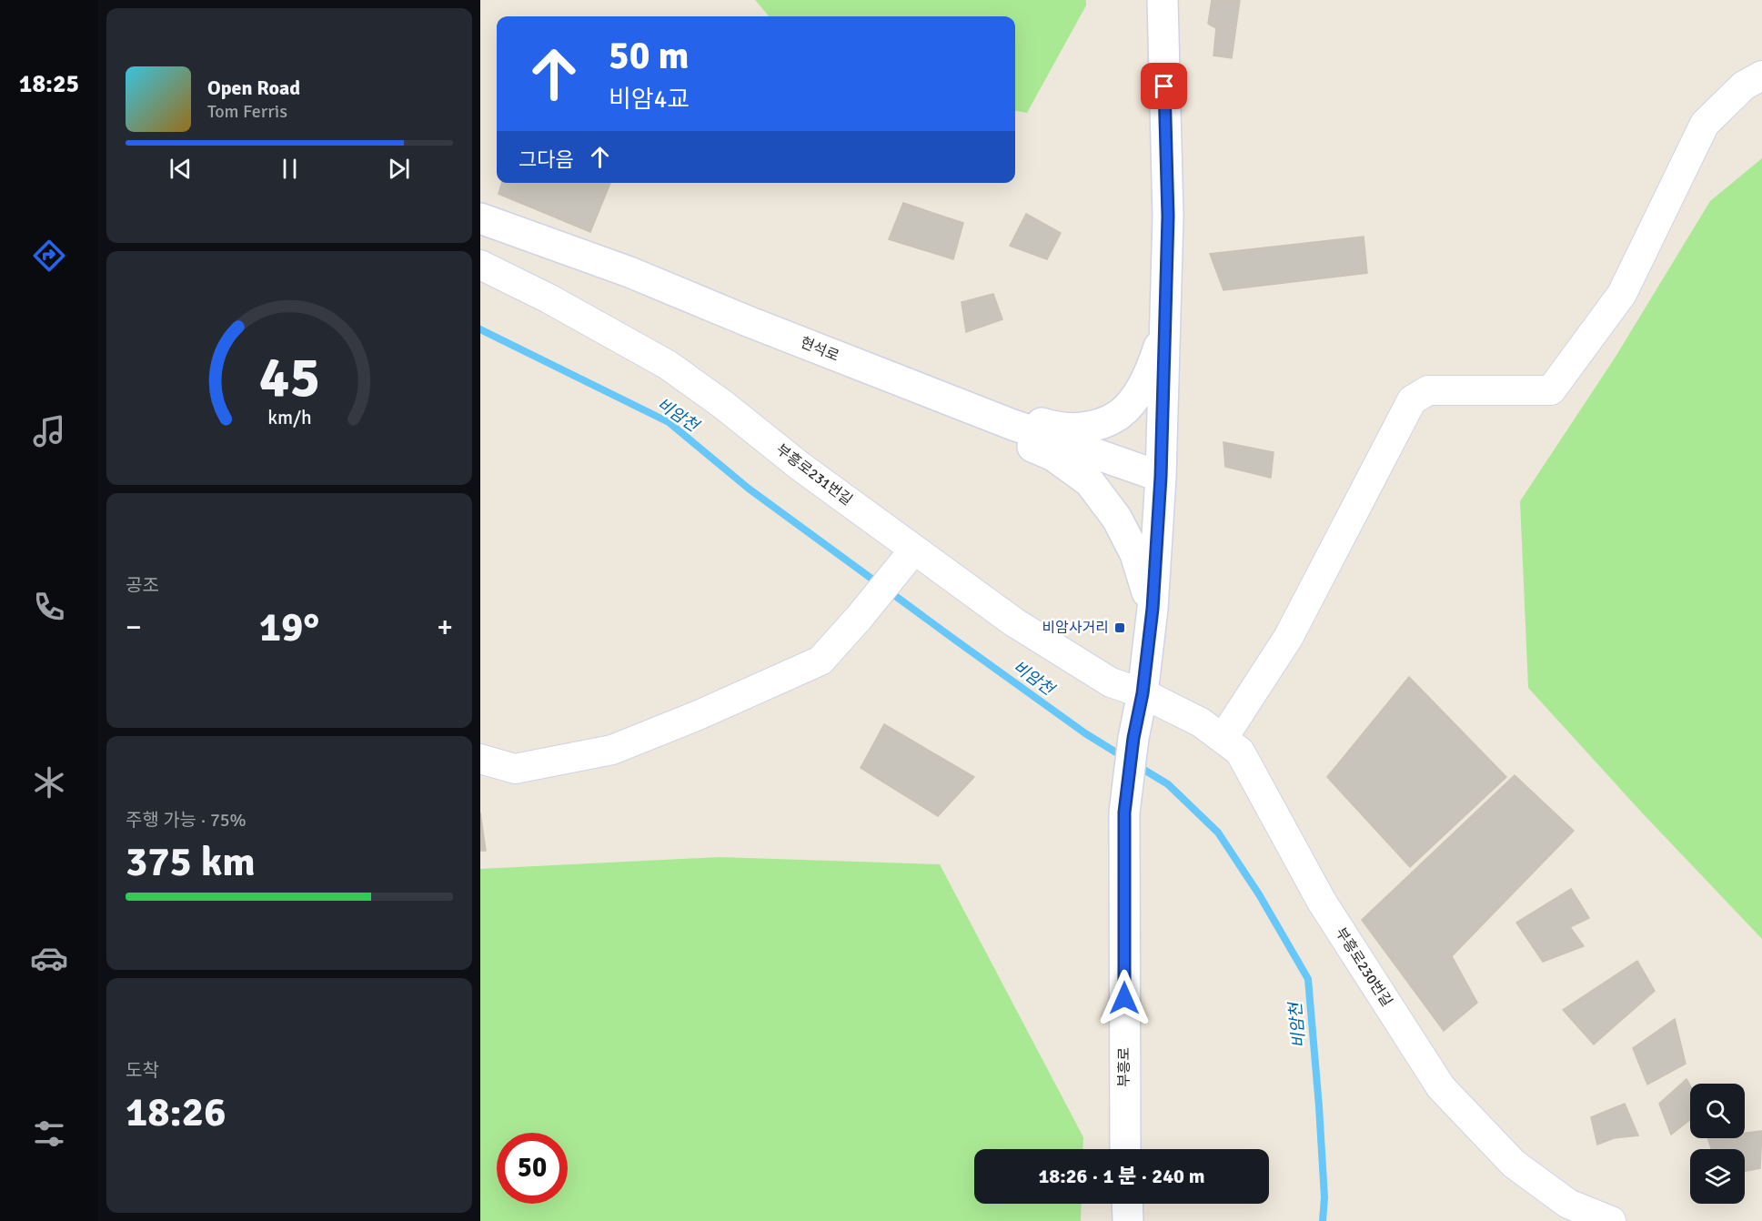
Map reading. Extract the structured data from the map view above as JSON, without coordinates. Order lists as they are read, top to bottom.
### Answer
{
  "streets": {
    "main road": ["현석로", "부흥로"],
    "street": ["부흥로231번길", "부흥로230번길"]
  },
  "crossings": [
    ["부흥로231번길", "부흥로230번길"],
    ["부흥로231번길", "부흥로"],
    ["부흥로230번길", "부흥로"]
  ],
  "water": ["비암천"],
  "places": {
    "transit": ["비암사거리"]
  },
  "page": {
    "tabs": "18:25",
    "turn": ["50 m", "비암4교"],
    "song": ["Open Road", "Tom Ferris"],
    "then": "그다음",
    "tile": [
      "공조",
      ["주행 가능 · 75%", "375 km"],
      ["도착", "18:26"]
    ],
    "heat": ["−", "19°", "+"],
    "limit": "50",
    "trip": "18:26 · 1 분 · 240 m",
    "gauge": ["45", "km/h"]
  }
}
